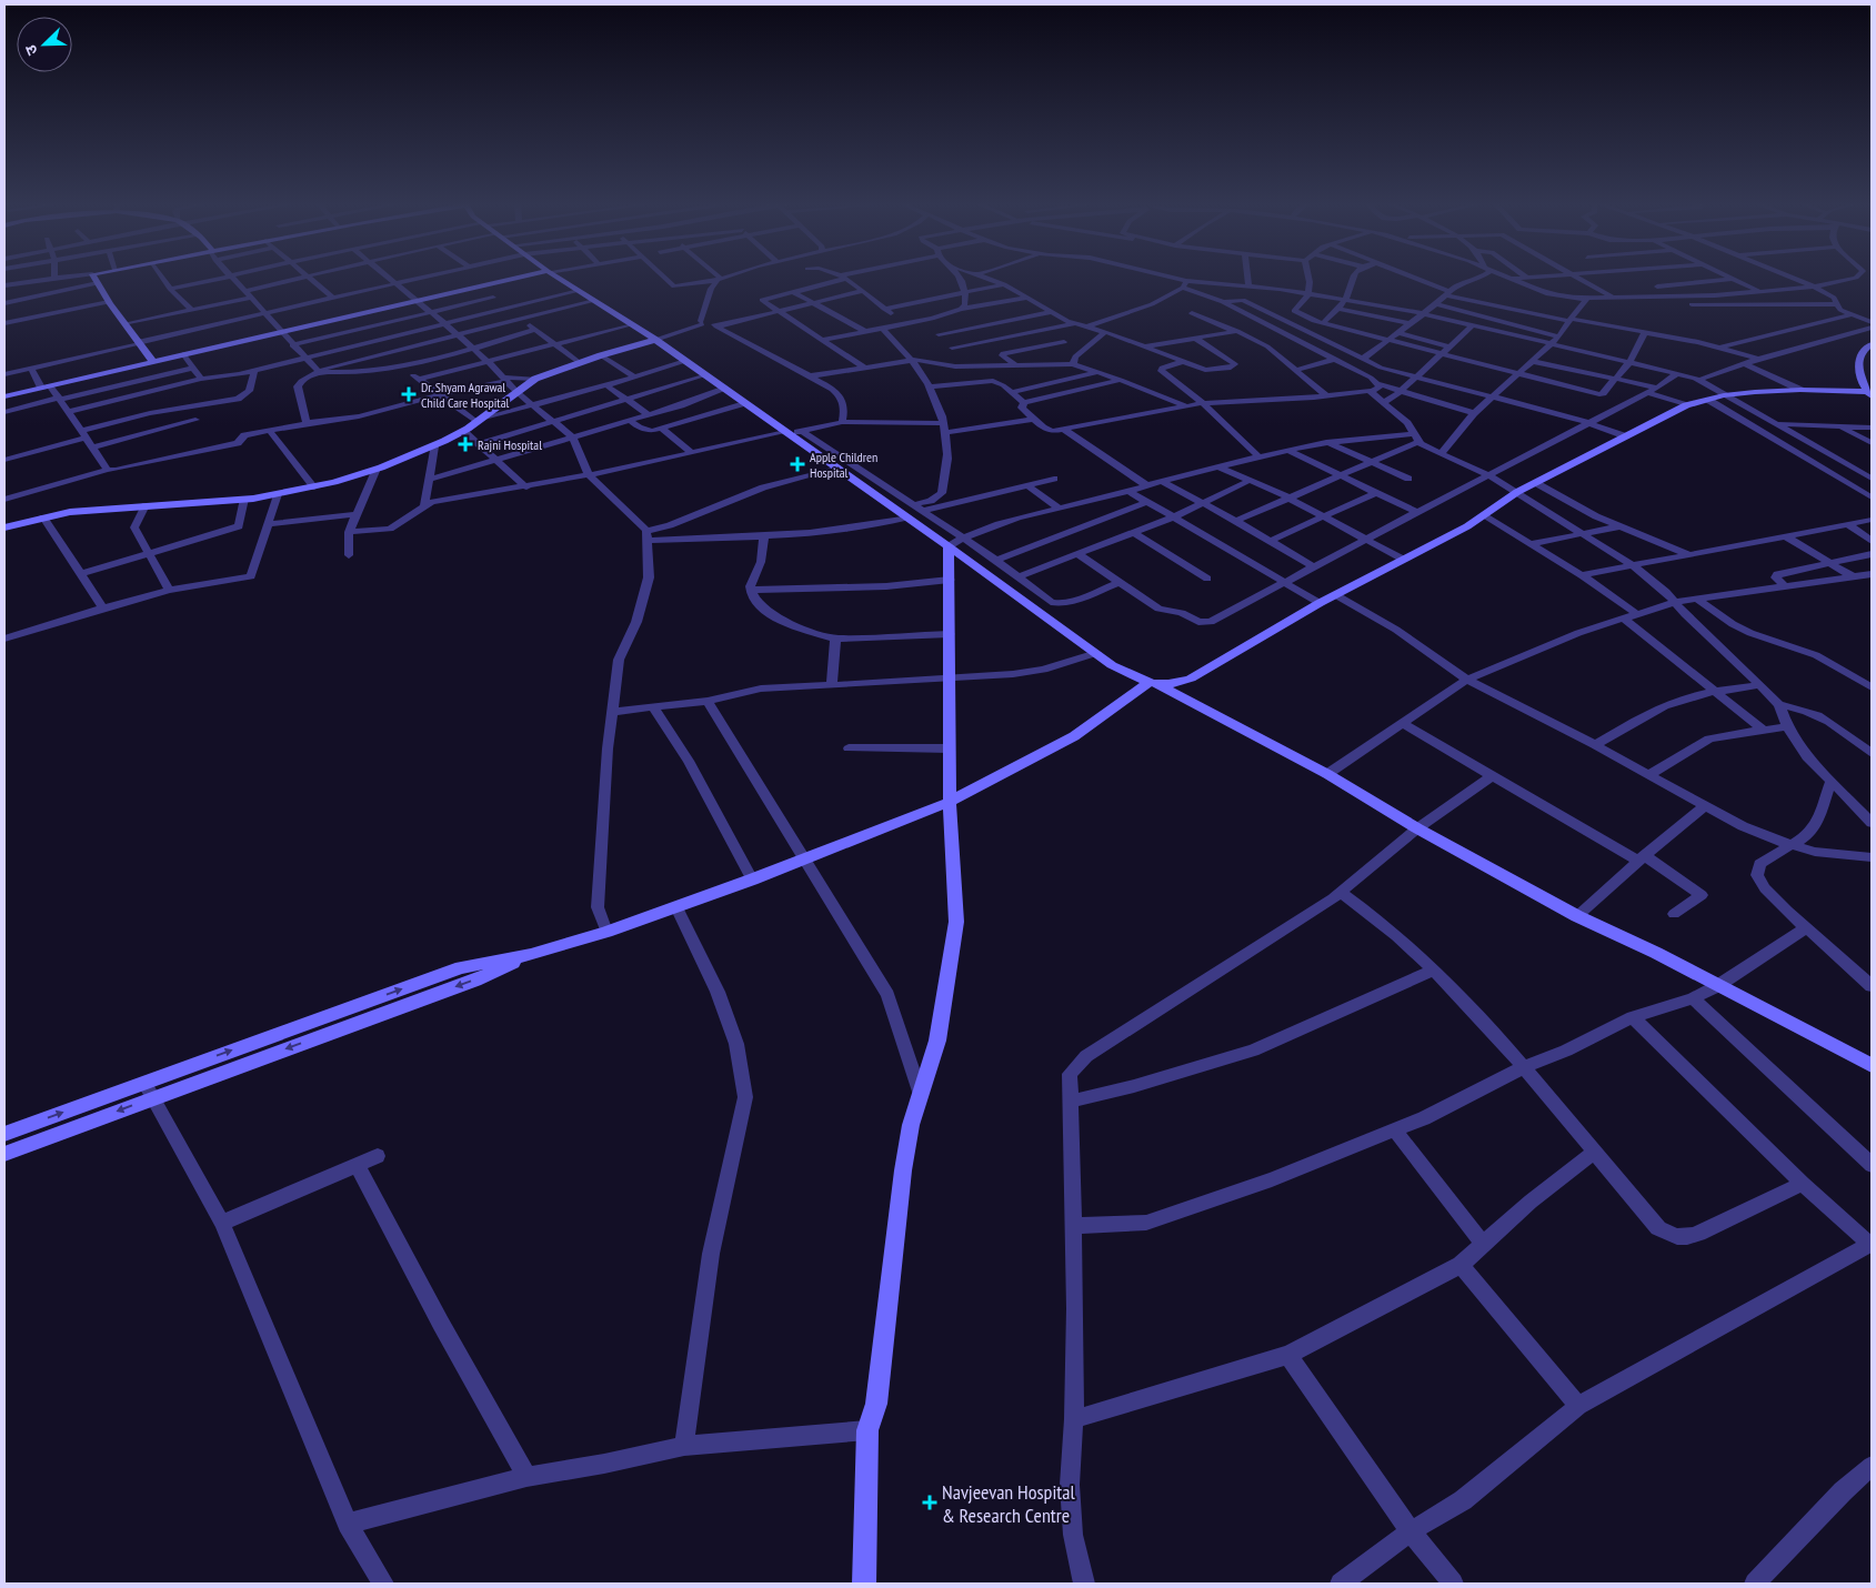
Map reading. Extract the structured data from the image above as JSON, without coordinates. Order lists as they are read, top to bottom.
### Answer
{
  "places": {
    "health": [
      "Dr. Shyam Agrawal Child Care Hospital",
      "Rajni Hospital",
      "Apple Children Hospital",
      "Navjeevan Hospital & Research Centre"
    ]
  },
  "north": "bottom left"
}
